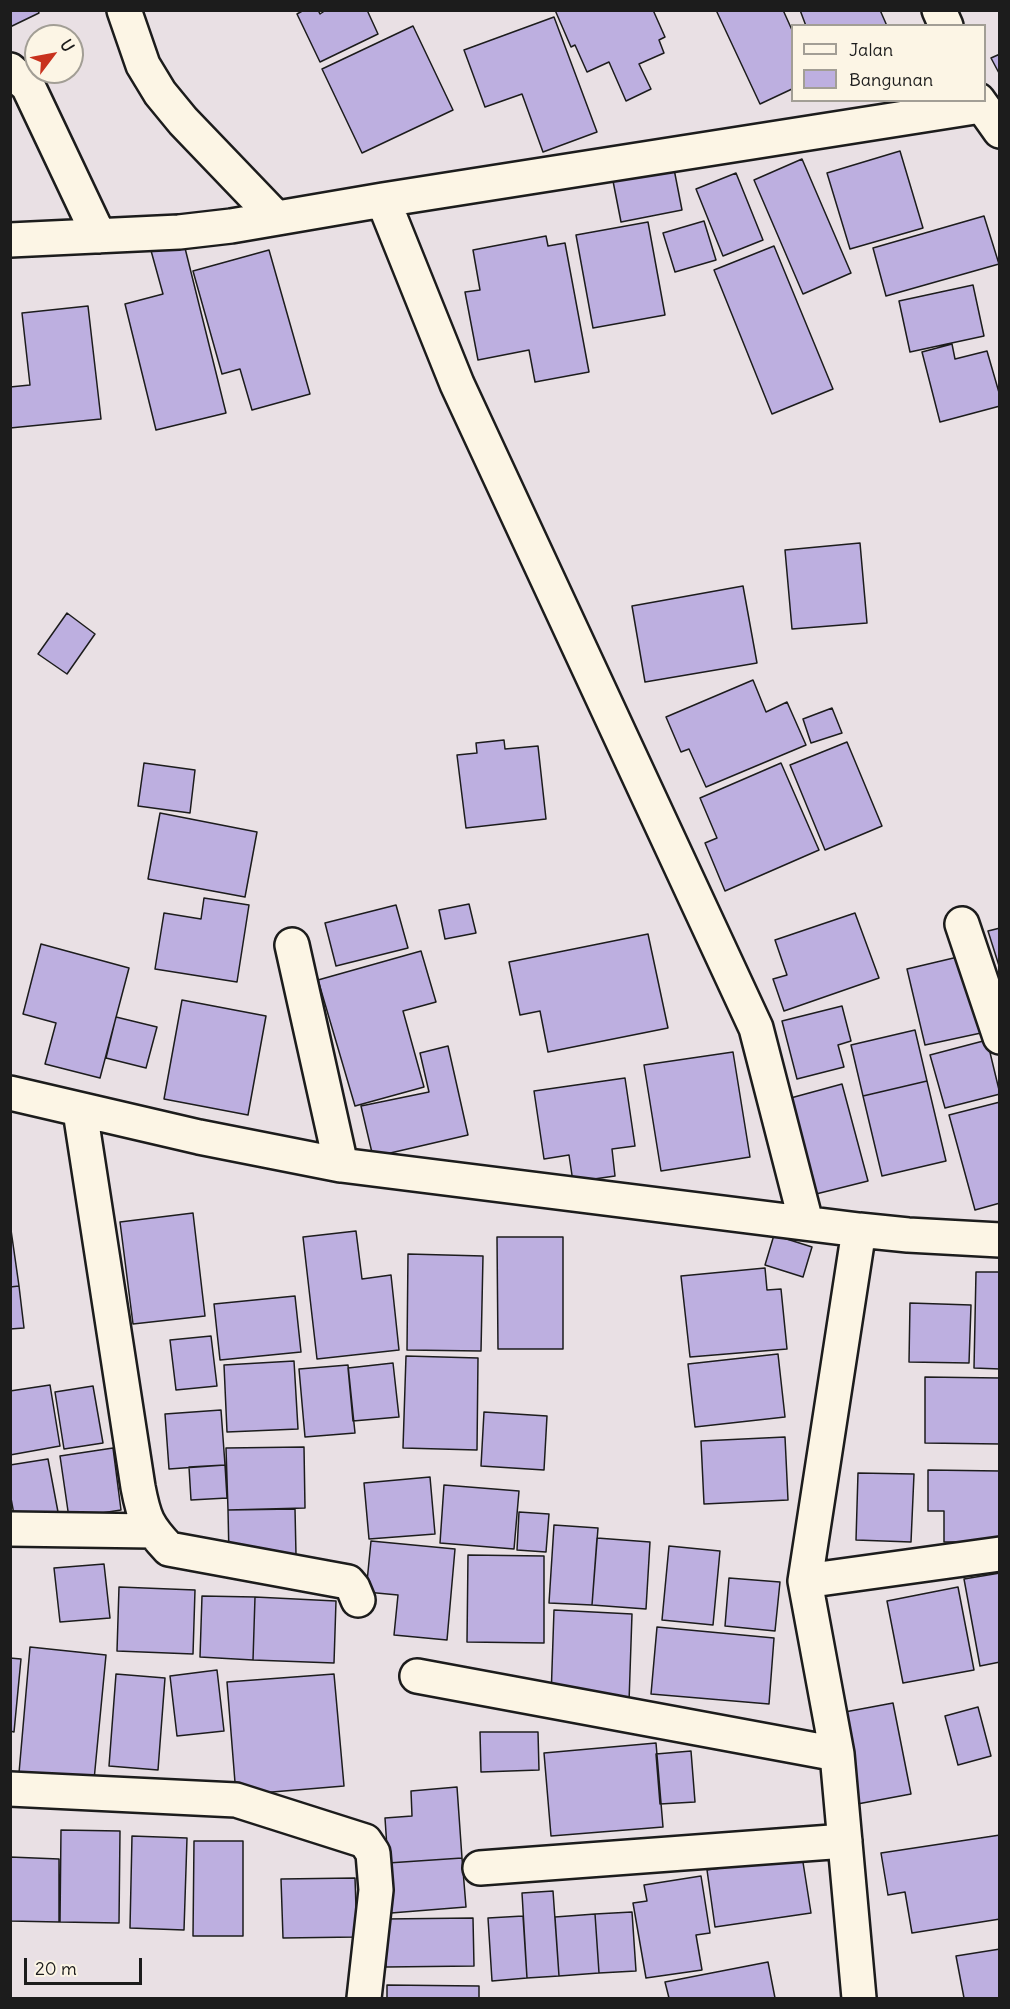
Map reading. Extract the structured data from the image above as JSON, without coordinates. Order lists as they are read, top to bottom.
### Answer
{
  "legend": ["Jalan", "Bangunan"],
  "scale_bar": "20 m",
  "north": "top right"
}
